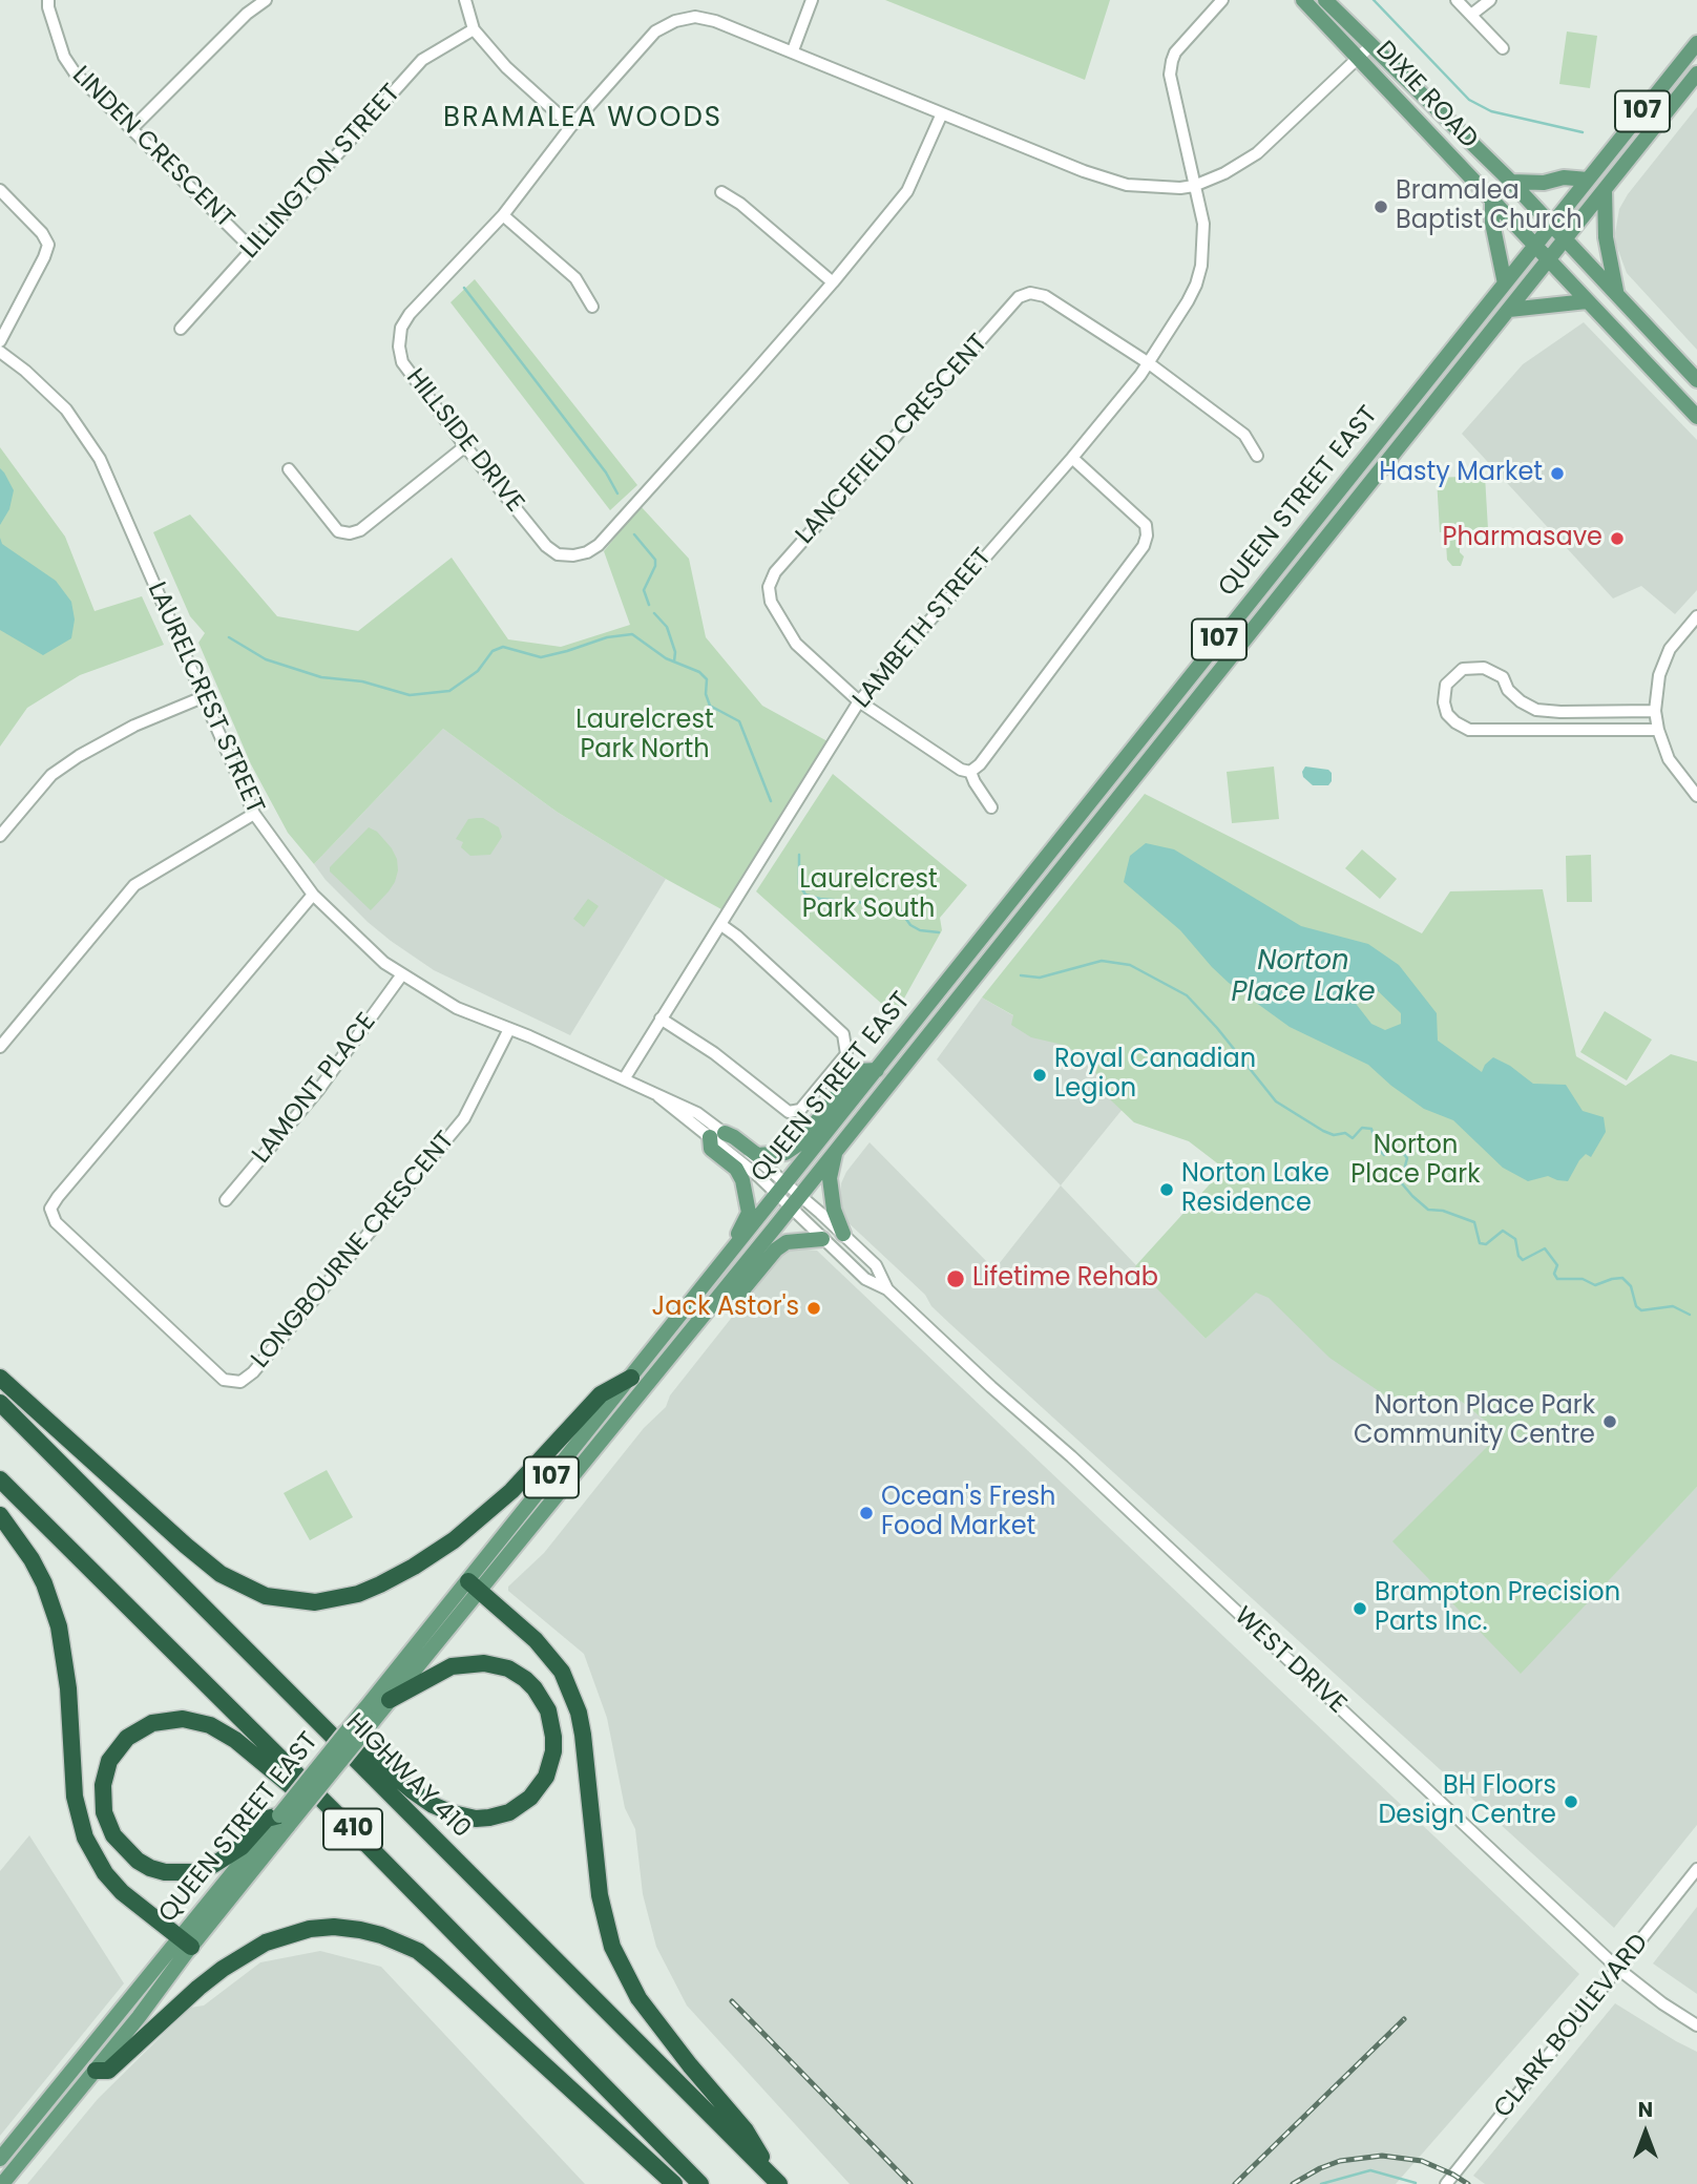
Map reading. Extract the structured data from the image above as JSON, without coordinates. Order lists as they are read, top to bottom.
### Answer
{
  "streets": {
    "highway": ["HIGHWAY 410", "410"],
    "main road": ["DIXIE ROAD", "107", "QUEEN STREET EAST"],
    "street": [
      "LINDEN CRESCENT",
      "LILLINGTON STREET",
      "LANCEFIELD CRESCENT",
      "HILLSIDE DRIVE",
      "LAMBETH STREET",
      "LAURELCREST STREET",
      "LAMONT PLACE",
      "LONGBOURNE CRESCENT",
      "WEST DRIVE",
      "CLARK BOULEVARD"
    ]
  },
  "crossings": [
    ["DIXIE ROAD", "HILLSIDE DRIVE"],
    ["DIXIE ROAD", "QUEEN STREET EAST"],
    ["LINDEN CRESCENT", "LILLINGTON STREET"],
    ["LANCEFIELD CRESCENT", "LAMBETH STREET"],
    ["HILLSIDE DRIVE", "LAMBETH STREET"],
    ["QUEEN STREET EAST", "LAURELCREST STREET"],
    ["QUEEN STREET EAST", "WEST DRIVE"],
    ["LAMBETH STREET", "LAURELCREST STREET"],
    ["LAURELCREST STREET", "LAMONT PLACE"],
    ["LAURELCREST STREET", "LONGBOURNE CRESCENT"],
    ["LAURELCREST STREET", "WEST DRIVE"],
    ["WEST DRIVE", "CLARK BOULEVARD"]
  ],
  "districts": ["BRAMALEA WOODS"],
  "water": ["Norton Place Lake"],
  "parks": ["Laurelcrest Park North", "Laurelcrest Park South", "Norton Place Park"],
  "places": [
    "Bramalea Baptist Church",
    "Hasty Market",
    "Pharmasave",
    "Royal Canadian Legion",
    "Norton Lake Residence",
    "Lifetime Rehab",
    "Jack Astor's",
    "Norton Place Park Community Centre",
    "Ocean's Fresh Food Market",
    "Brampton Precision Parts Inc.",
    "BH Floors Design Centre"
  ],
  "north": "top"
}
